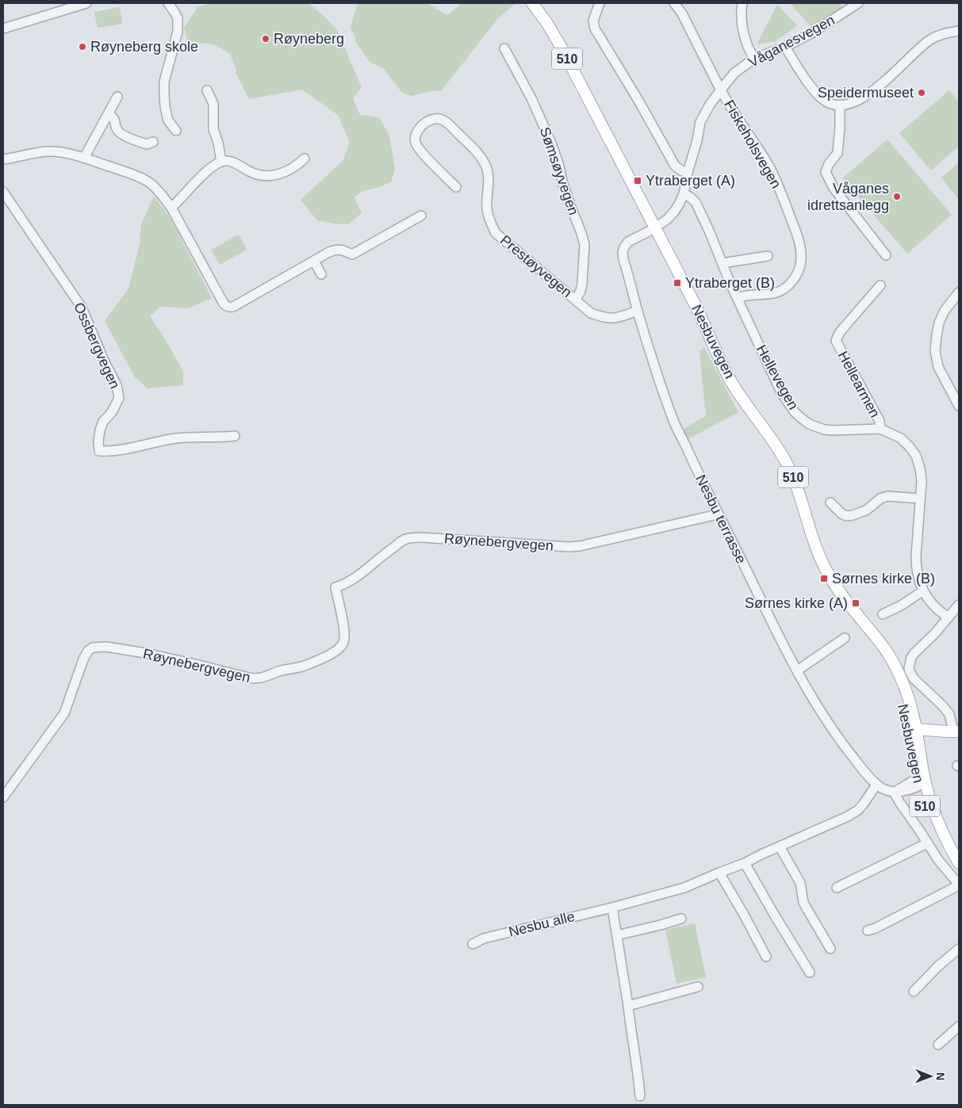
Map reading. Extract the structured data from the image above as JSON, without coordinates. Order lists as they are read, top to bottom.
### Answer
{
  "streets": {
    "main road": ["510", "Nesbuvegen"],
    "street": [
      "Våganesvegen",
      "Fiskeholsvegen",
      "Sømsøyvegen",
      "Prestøyvegen",
      "Ossbergvegen",
      "Hellevegen",
      "Hellearmen",
      "Nesbu terrasse",
      "Røynebergvegen",
      "Nesbu alle"
    ]
  },
  "crossings": [
    ["Våganesvegen", "Fiskeholsvegen"],
    ["Våganesvegen", "Nesbuvegen"],
    ["Våganesvegen", "Hellevegen"],
    ["Våganesvegen", "Nesbu terrasse"],
    ["Fiskeholsvegen", "Hellevegen"],
    ["Sømsøyvegen", "Prestøyvegen"],
    ["Prestøyvegen", "Nesbu terrasse"],
    ["Nesbuvegen", "Nesbu terrasse"],
    ["Hellevegen", "Hellearmen"],
    ["Nesbu terrasse", "Røynebergvegen"],
    ["Nesbu terrasse", "Nesbu alle"]
  ],
  "places": {
    "other": [
      "Røyneberg",
      "Røyneberg skole",
      "Speidermuseet",
      "Våganes idrettsanlegg"
    ],
    "transit": [
      "Ytraberget (A)",
      "Ytraberget (B)",
      "Sørnes kirke (B)",
      "Sørnes kirke (A)"
    ]
  },
  "north": "right"
}
